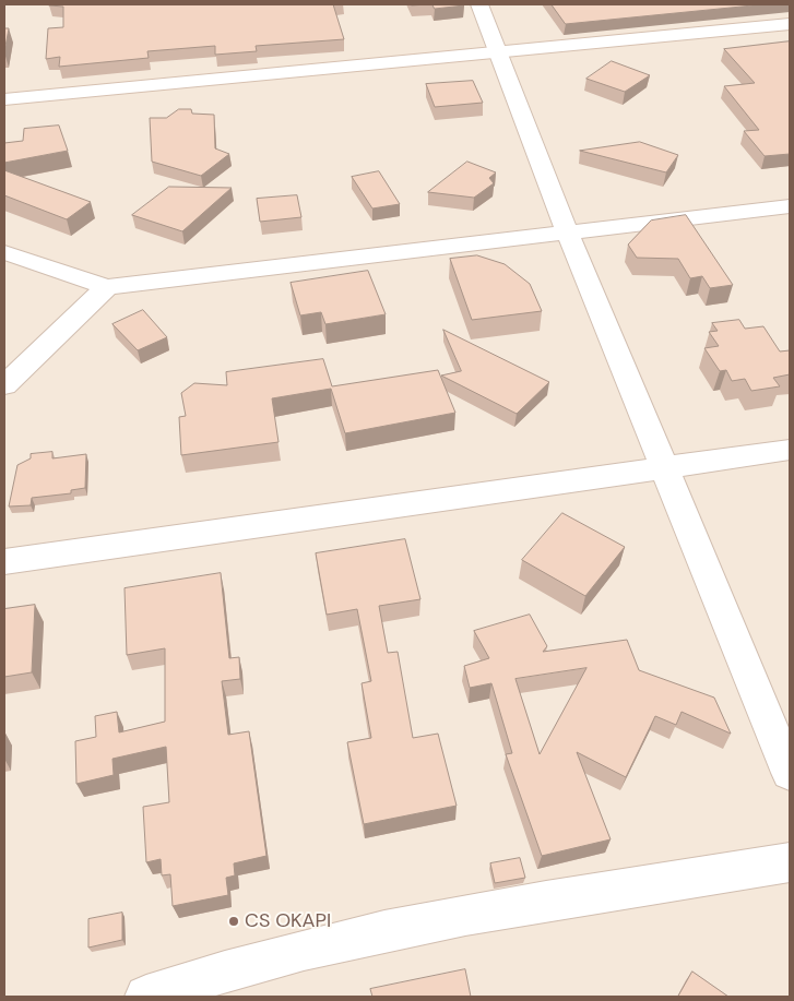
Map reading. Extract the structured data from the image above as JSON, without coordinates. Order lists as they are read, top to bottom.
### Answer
{
  "places": ["CS OKAPI"]
}
